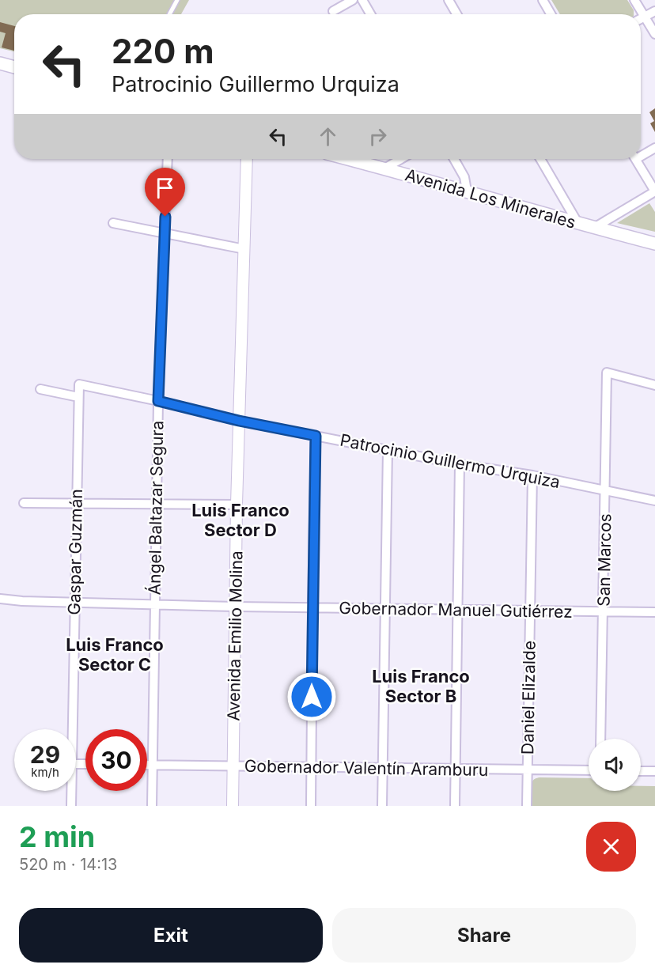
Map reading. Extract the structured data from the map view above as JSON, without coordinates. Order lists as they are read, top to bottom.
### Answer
{
  "streets": {
    "main road": ["Avenida Los Minerales"],
    "street": [
      "Patrocinio Guillermo Urquiza",
      "Ángel Baltazar Segura",
      "Gaspar Guzmán",
      "San Marcos",
      "Gobernador Manuel Gutiérrez",
      "Avenida Emilio Molina",
      "Daniel Elizalde",
      "Gobernador Valentín Aramburu"
    ]
  },
  "crossings": [
    ["Patrocinio Guillermo Urquiza", "Ángel Baltazar Segura"],
    ["Patrocinio Guillermo Urquiza", "Gaspar Guzmán"],
    ["Patrocinio Guillermo Urquiza", "San Marcos"],
    ["Patrocinio Guillermo Urquiza", "Avenida Emilio Molina"],
    ["Patrocinio Guillermo Urquiza", "Daniel Elizalde"],
    ["Ángel Baltazar Segura", "Gobernador Manuel Gutiérrez"],
    ["Ángel Baltazar Segura", "Gobernador Valentín Aramburu"],
    ["Gaspar Guzmán", "Gobernador Manuel Gutiérrez"],
    ["San Marcos", "Gobernador Manuel Gutiérrez"],
    ["Gobernador Manuel Gutiérrez", "Avenida Emilio Molina"],
    ["Gobernador Manuel Gutiérrez", "Daniel Elizalde"],
    ["Avenida Emilio Molina", "Gobernador Valentín Aramburu"],
    ["Daniel Elizalde", "Gobernador Valentín Aramburu"]
  ],
  "districts": ["Luis Franco Sector D", "Luis Franco Sector C", "Luis Franco Sector B"],
  "page": {
    "turn": ["220 m", "Patrocinio Guillermo Urquiza"],
    "speed": "29 km/h",
    "limit": "30",
    "heading": ["2 min", "520 m · 14:13"],
    "buttons": ["Exit", "Share"]
  }
}
